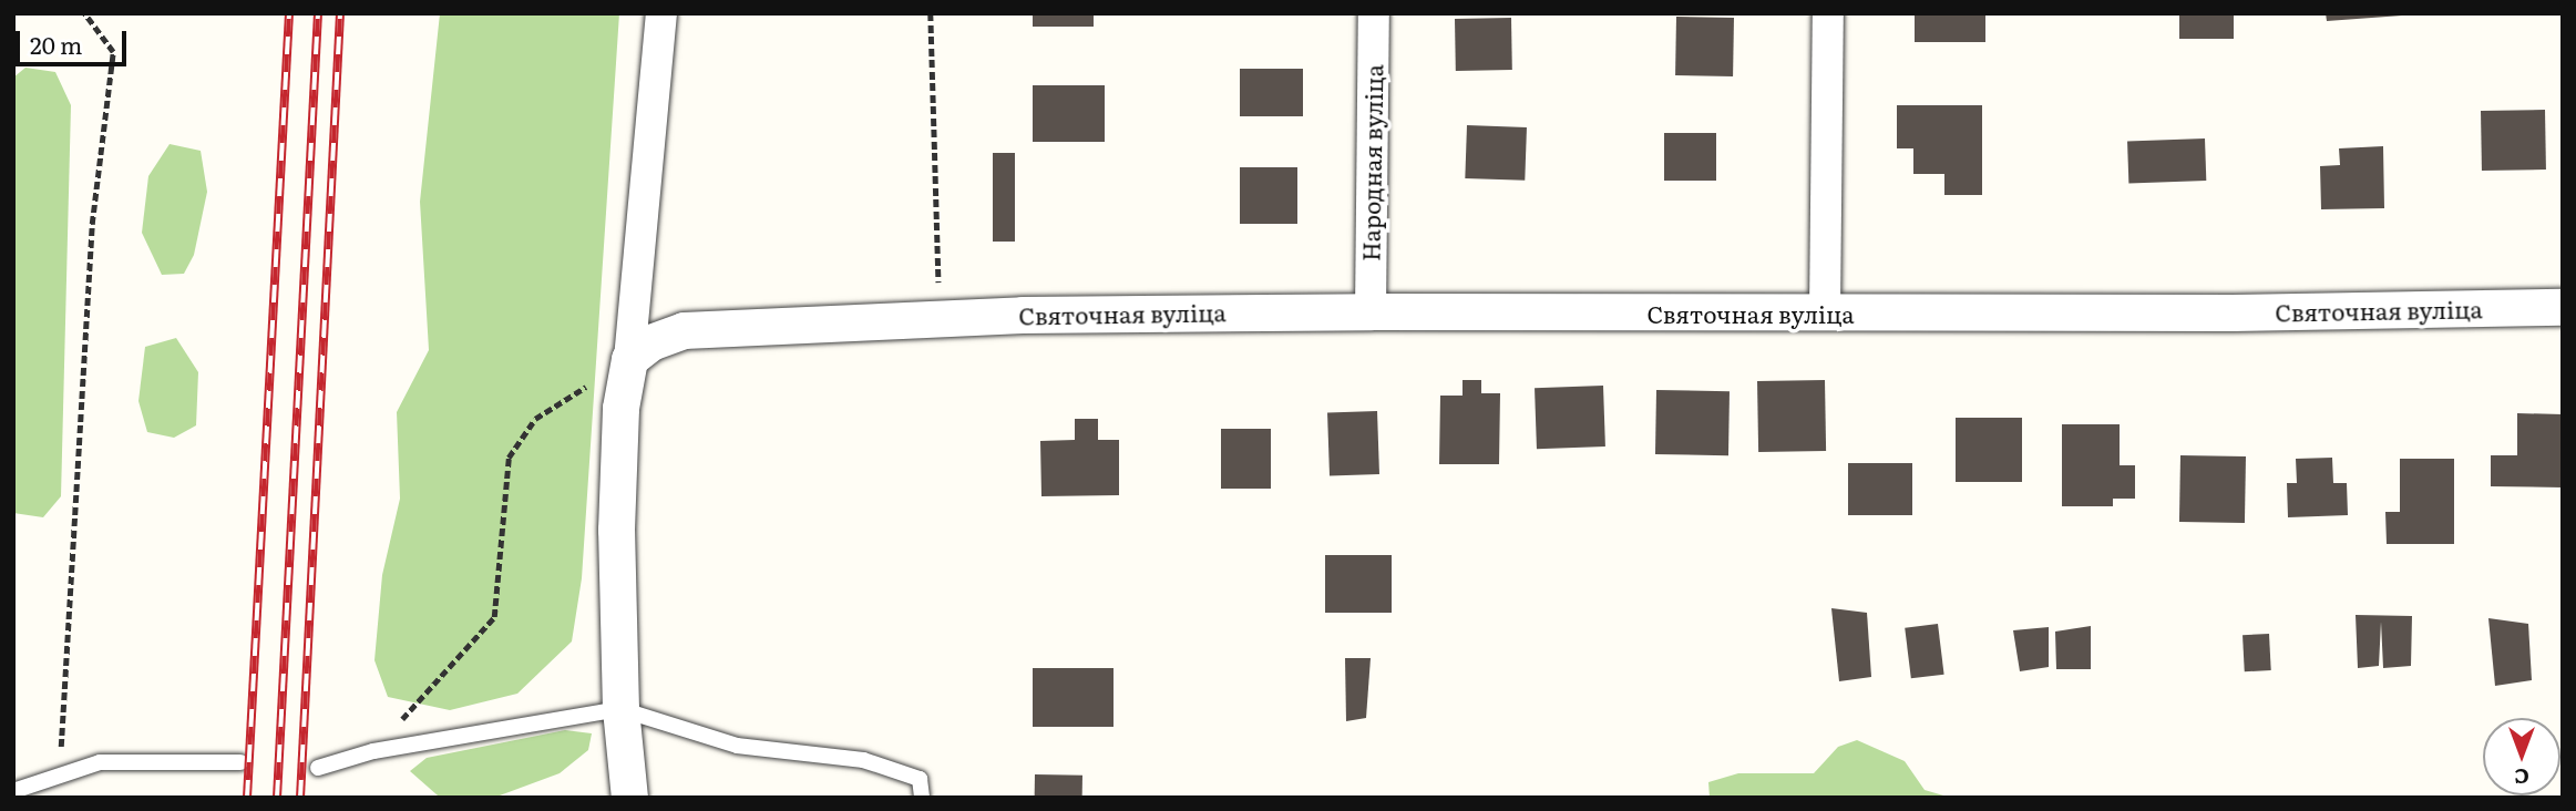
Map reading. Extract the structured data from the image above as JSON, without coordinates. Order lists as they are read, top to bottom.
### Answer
{
  "streets": {
    "street": ["Народная вуліца", "Святочная вуліца"]
  },
  "crossings": [
    ["Народная вуліца", "Святочная вуліца"]
  ],
  "scale_bar": "20 m",
  "north": "bottom"
}
